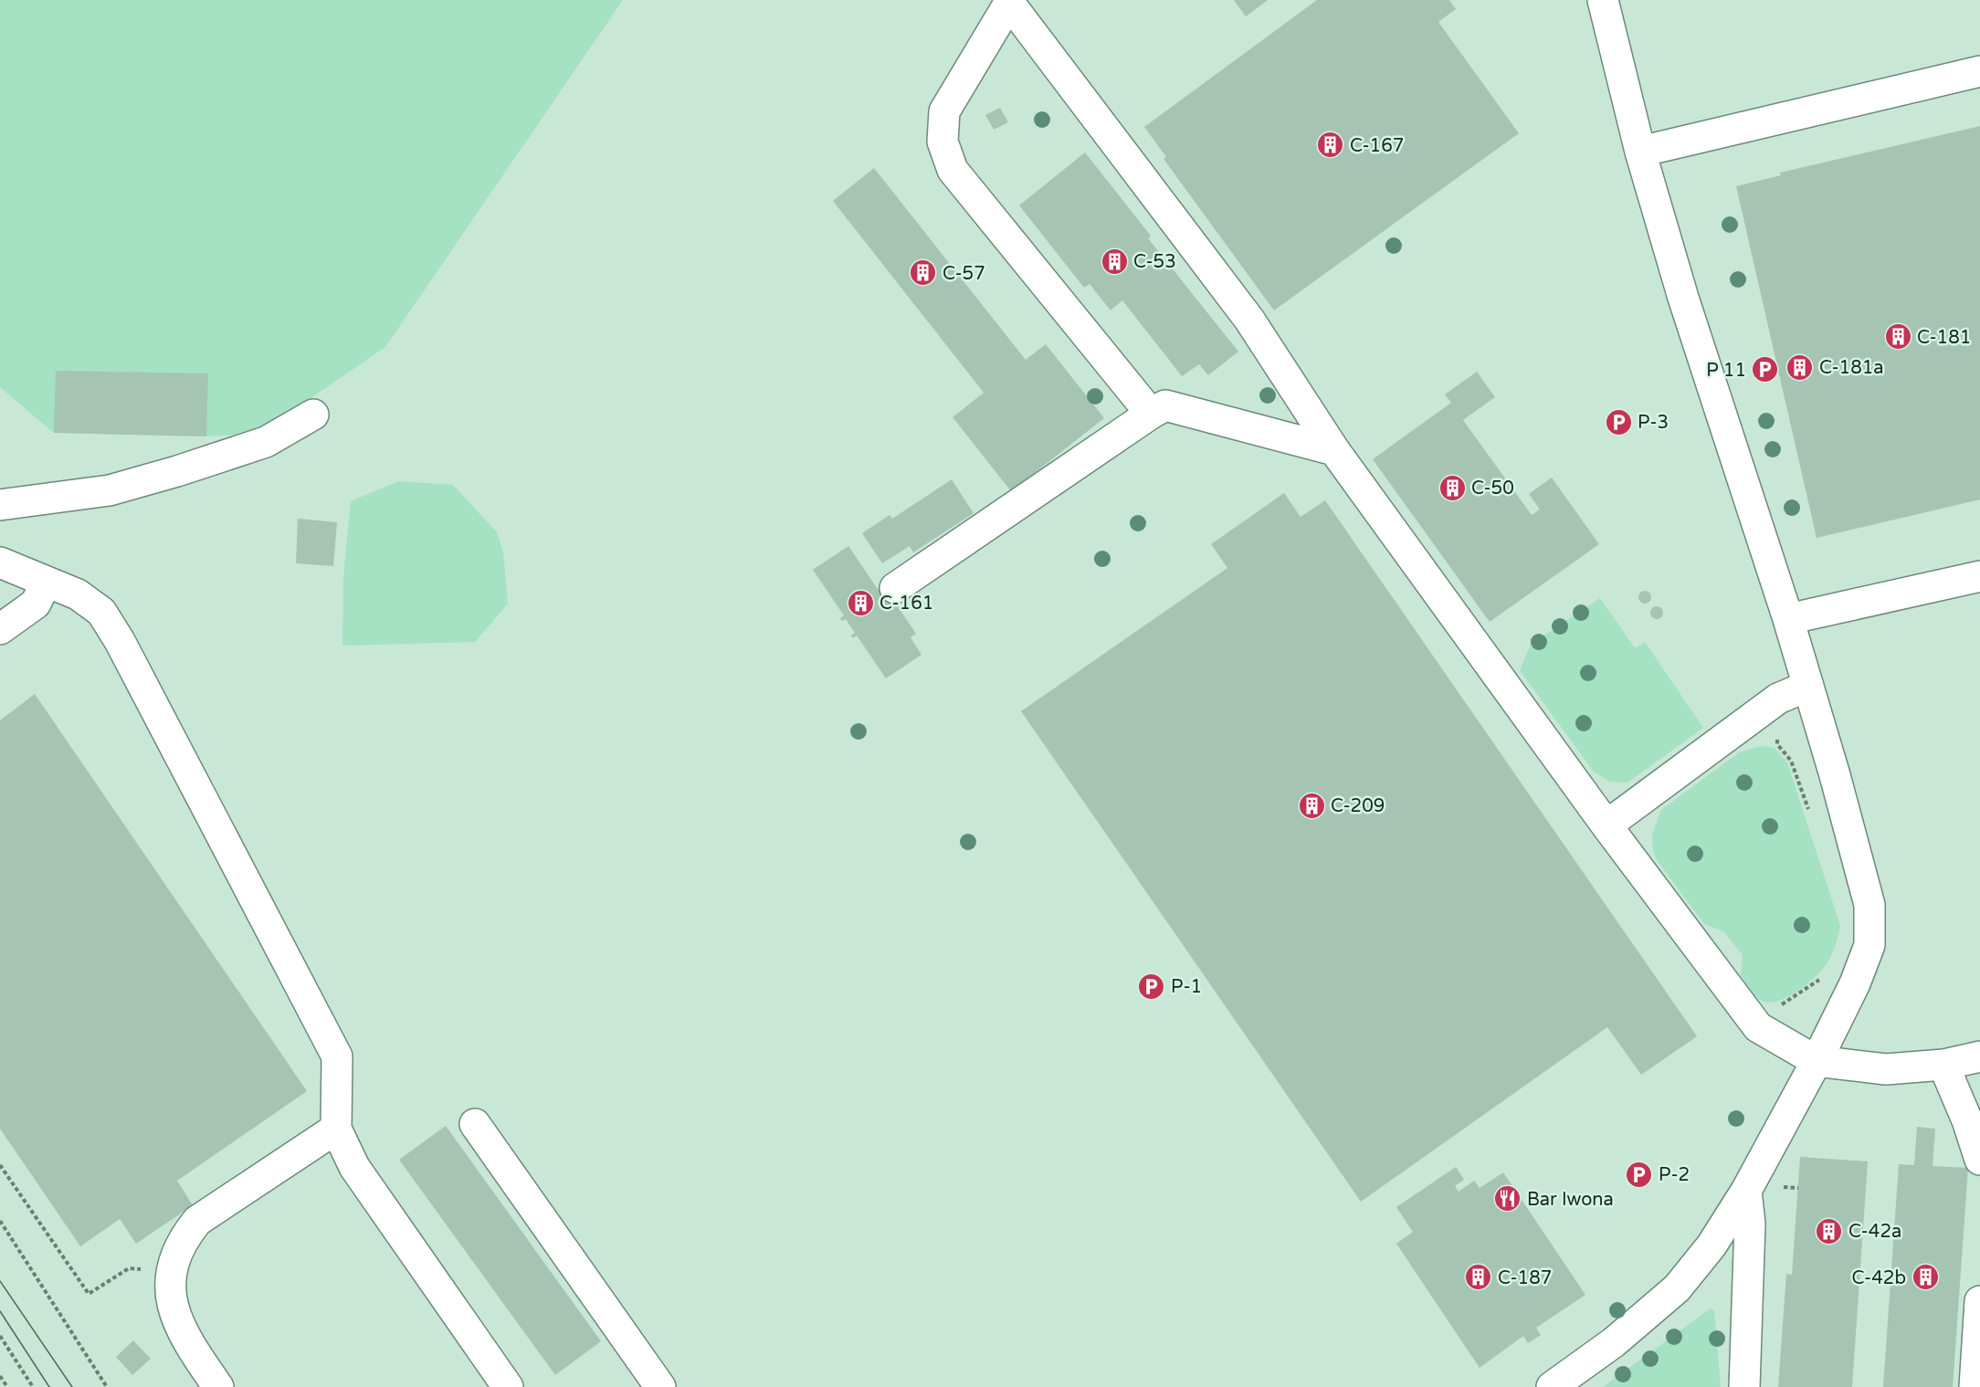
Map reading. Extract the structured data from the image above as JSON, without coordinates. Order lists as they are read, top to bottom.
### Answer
{
  "places": {
    "building": [
      "C-167",
      "C-53",
      "C-57",
      "C-181",
      "C-181a",
      "C-50",
      "C-161",
      "C-209",
      "C-42a",
      "C-187",
      "C-42b"
    ],
    "parking": [
      "P 11",
      "P-3",
      "P-1",
      "P-2"
    ],
    "restaurant": ["Bar Iwona"]
  }
}
